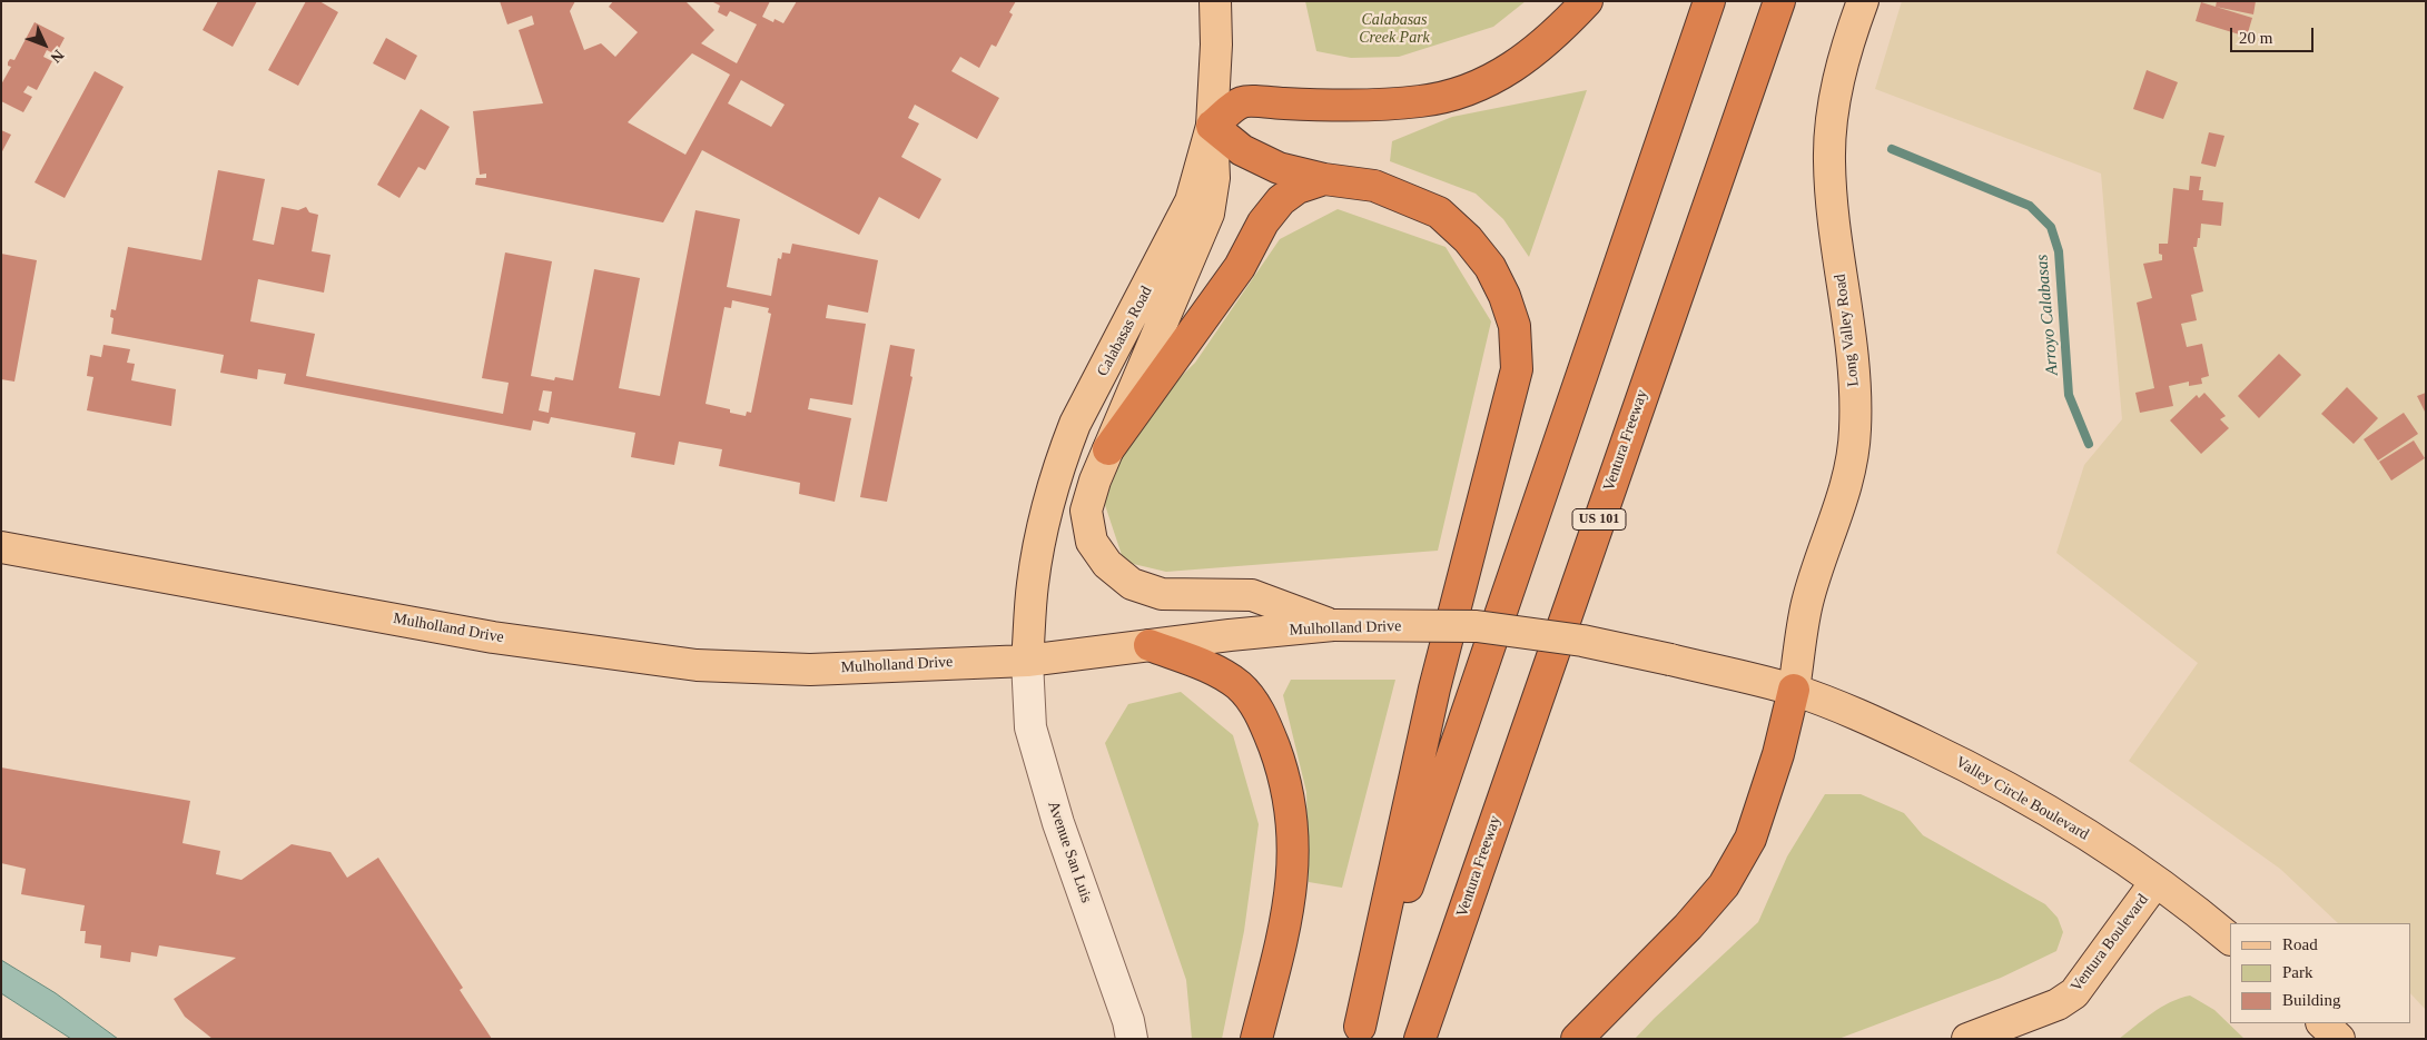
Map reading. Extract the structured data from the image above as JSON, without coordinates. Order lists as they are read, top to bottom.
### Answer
{
  "streets": {
    "highway": ["Ventura Freeway", "US 101"],
    "main road": [
      "Long Valley Road",
      "Calabasas Road",
      "Mulholland Drive",
      "Valley Circle Boulevard",
      "Ventura Boulevard"
    ],
    "street": ["Avenue San Luis"]
  },
  "crossings": [
    ["Long Valley Road", "Mulholland Drive"],
    ["Long Valley Road", "Valley Circle Boulevard"],
    ["Calabasas Road", "Mulholland Drive"],
    ["Calabasas Road", "Avenue San Luis"],
    ["Mulholland Drive", "Valley Circle Boulevard"],
    ["Mulholland Drive", "Avenue San Luis"],
    ["Valley Circle Boulevard", "Ventura Boulevard"]
  ],
  "water": ["Arroyo Calabasas"],
  "parks": ["Calabasas Creek Park"],
  "legend": ["Road", "Park", "Building"],
  "scale_bar": "20 m",
  "north": "bottom right"
}
